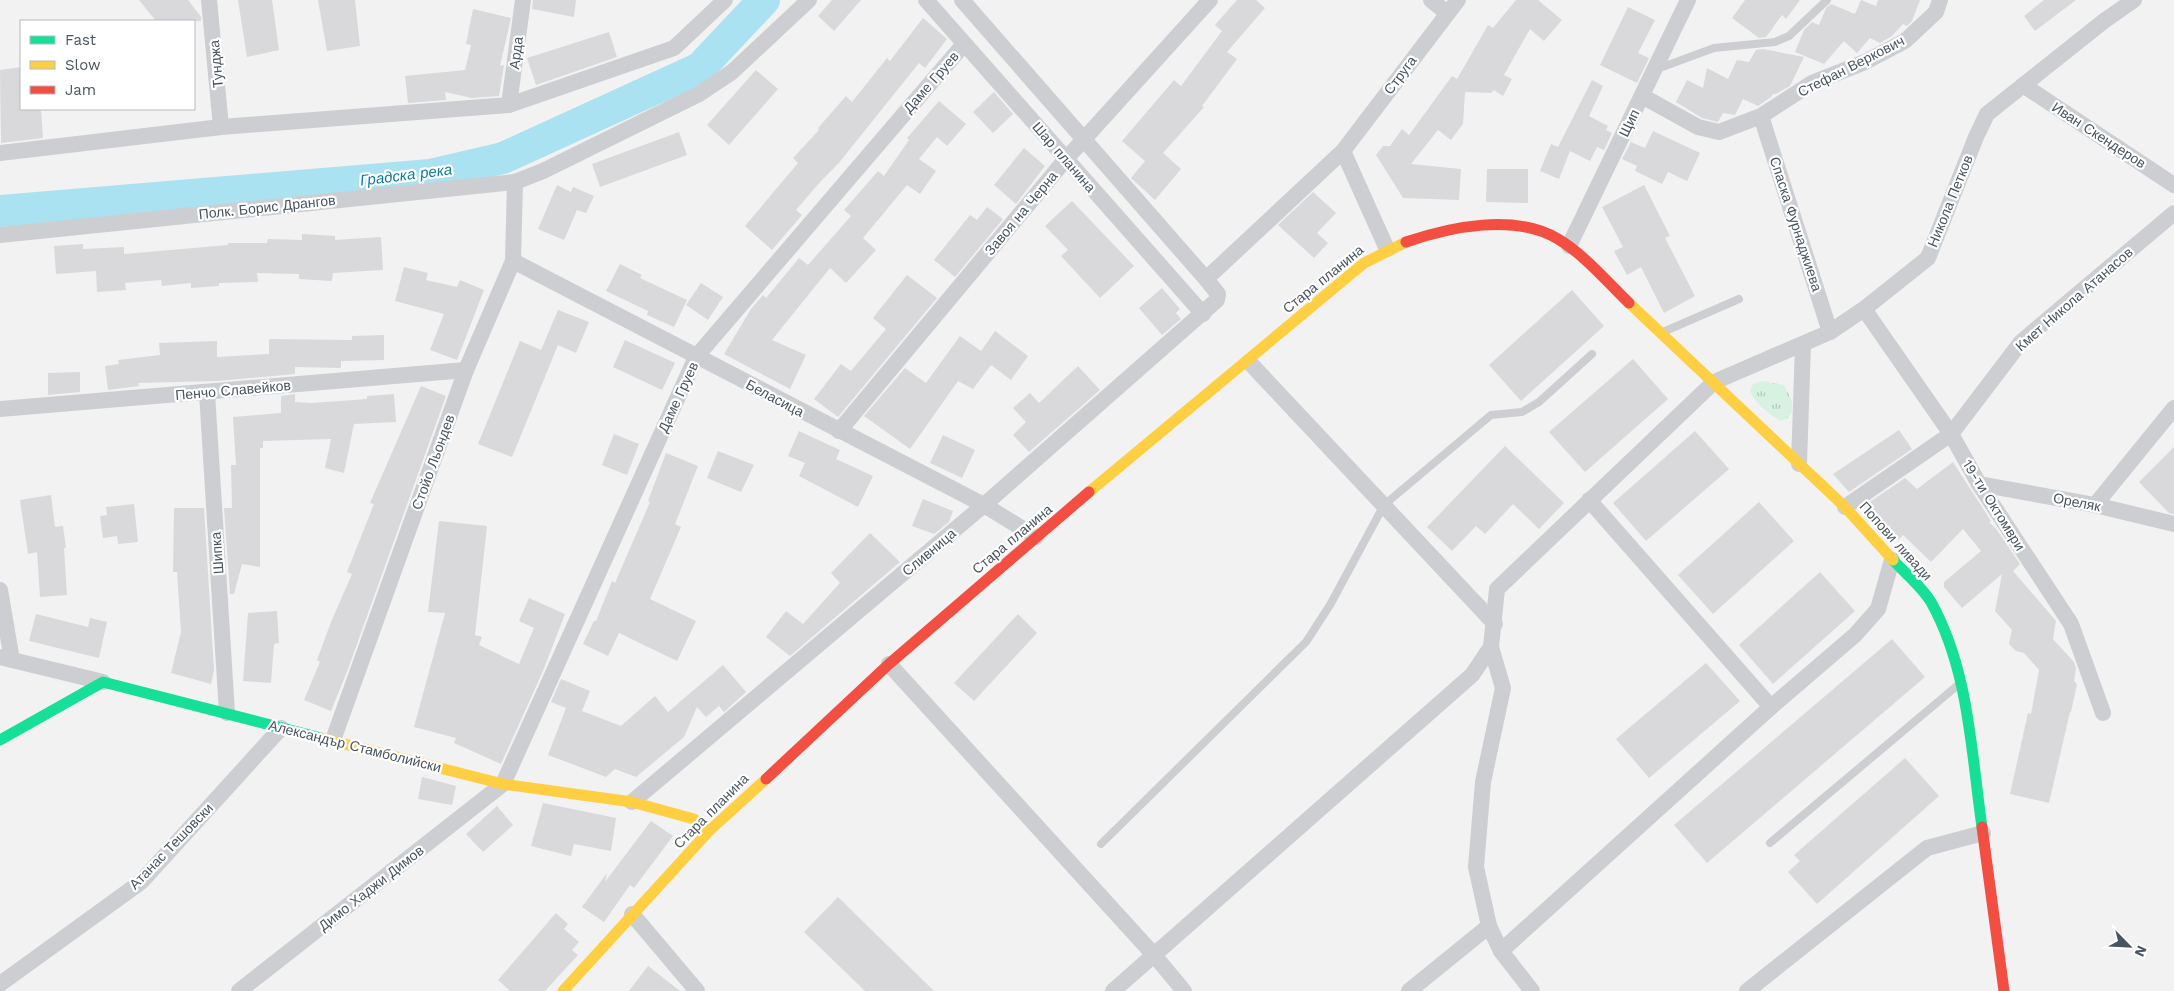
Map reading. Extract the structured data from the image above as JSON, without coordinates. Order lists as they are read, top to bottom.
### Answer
{
  "streets": {
    "street": [
      "Арда",
      "Тунджа",
      "Стефан Веркович",
      "Струга",
      "Даме Груев",
      "Щип",
      "Иван Скендеров",
      "Шар планина",
      "Никола Петков",
      "Полк. Борис Дрангов",
      "Завоя на Черна",
      "Спаска Фурнаджиева",
      "Стара планина",
      "Кмет Никола Атанасов",
      "Пенчо Славейков",
      "Беласица",
      "Стойо Льондев",
      "Ореляк",
      "19-ти Октомври",
      "Попови ливади",
      "Сливница",
      "Шипка",
      "Александър Стамболийски",
      "Атанас Тешовски",
      "Димо Хаджи Димов"
    ]
  },
  "crossings": [
    ["Стефан Веркович", "Щип"],
    ["Стефан Веркович", "Спаска Фурнаджиева"],
    ["Струга", "Шар планина"],
    ["Даме Груев", "Шар планина"],
    ["Даме Груев", "Беласица"],
    ["Даме Груев", "Александър Стамболийски"],
    ["Даме Груев", "Димо Хаджи Димов"],
    ["Щип", "Попови ливади"],
    ["Иван Скендеров", "Никола Петков"],
    ["Шар планина", "Завоя на Черна"],
    ["Шар планина", "Сливница"],
    ["Никола Петков", "Спаска Фурнаджиева"],
    ["Никола Петков", "19-ти Октомври"],
    ["Никола Петков", "Попови ливади"],
    ["Полк. Борис Дрангов", "Стойо Льондев"],
    ["Завоя на Черна", "Беласица"],
    ["Стара планина", "Беласица"],
    ["Стара планина", "Попови ливади"],
    ["Стара планина", "Александър Стамболийски"],
    ["Кмет Никола Атанасов", "19-ти Октомври"],
    ["Кмет Никола Атанасов", "Попови ливади"],
    ["Пенчо Славейков", "Стойо Льондев"],
    ["Пенчо Славейков", "Шипка"],
    ["Беласица", "Стойо Льондев"],
    ["Беласица", "Сливница"],
    ["Стойо Льондев", "Александър Стамболийски"],
    ["Ореляк", "19-ти Октомври"],
    ["Сливница", "Александър Стамболийски"],
    ["Шипка", "Александър Стамболийски"],
    ["Александър Стамболийски", "Атанас Тешовски"],
    ["Александър Стамболийски", "Димо Хаджи Димов"]
  ],
  "water": ["Градска река"],
  "legend": ["Fast", "Slow", "Jam"],
  "north": "bottom right"
}
